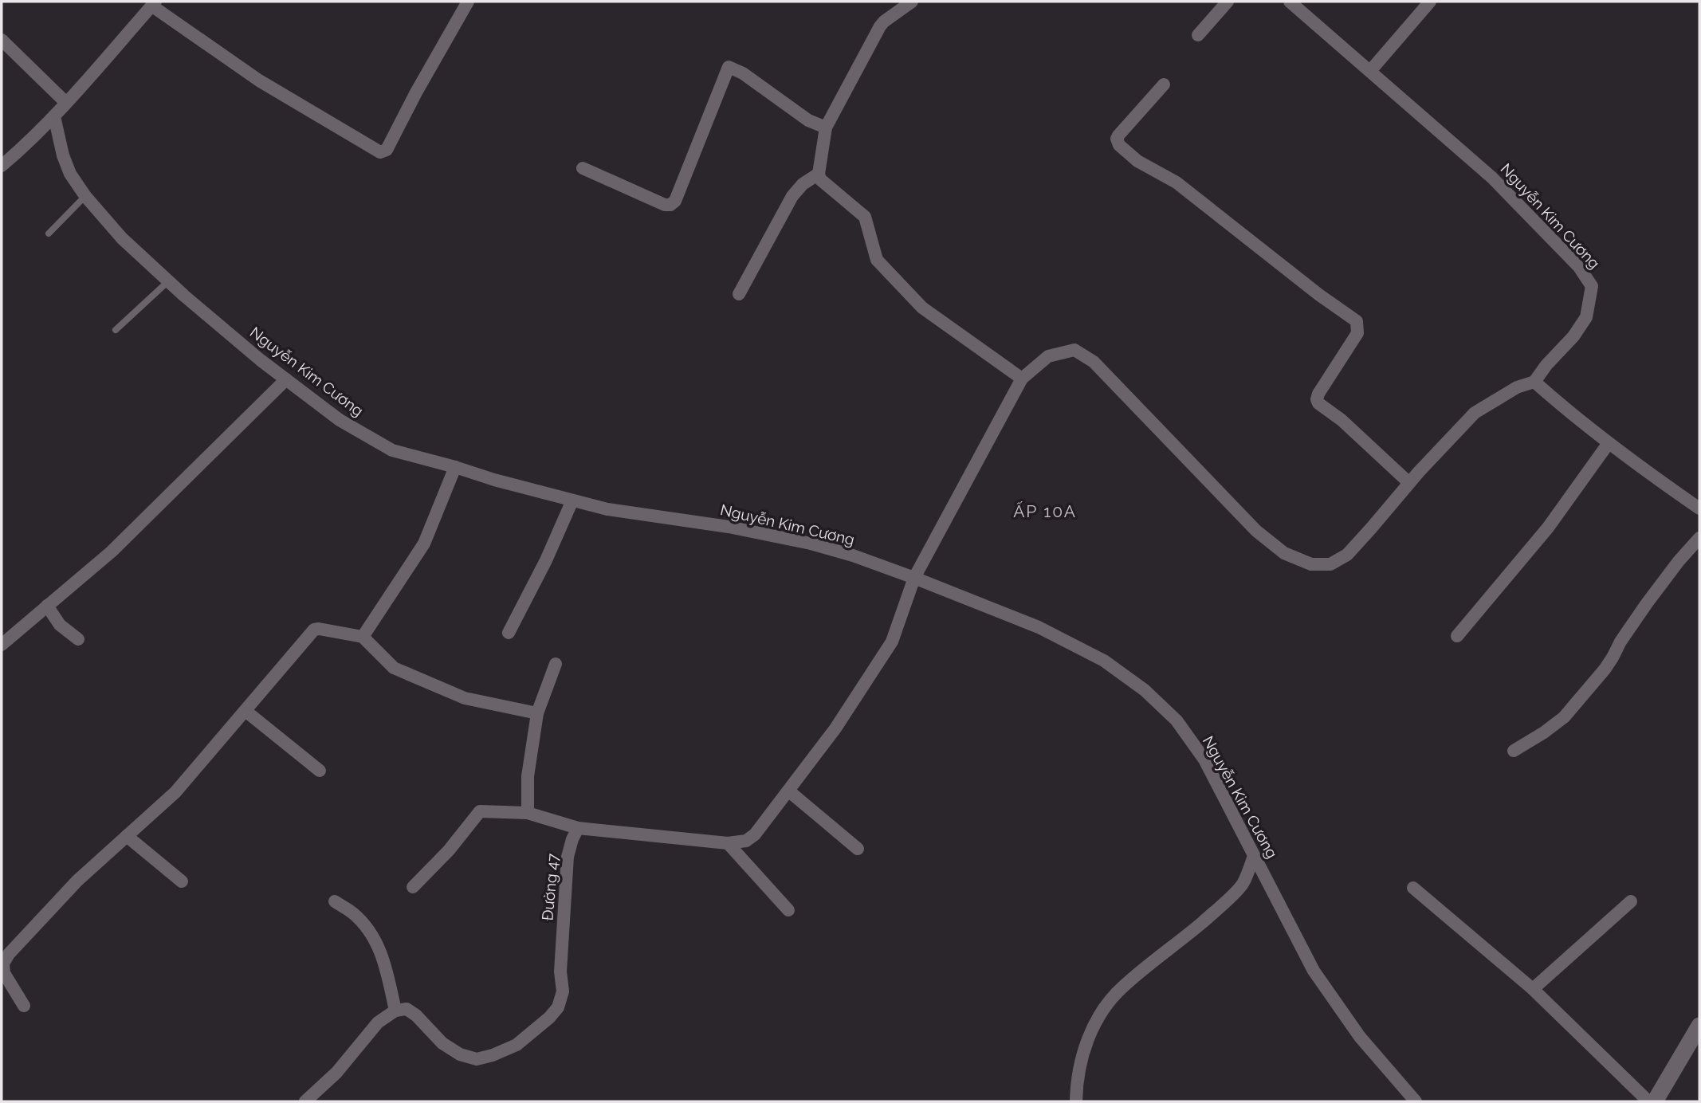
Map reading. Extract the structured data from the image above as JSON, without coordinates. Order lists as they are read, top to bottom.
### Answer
{
  "streets": {
    "street": ["Nguyễn Kim Cương", "Đường 47"]
  },
  "districts": ["ẤP 10A"]
}
